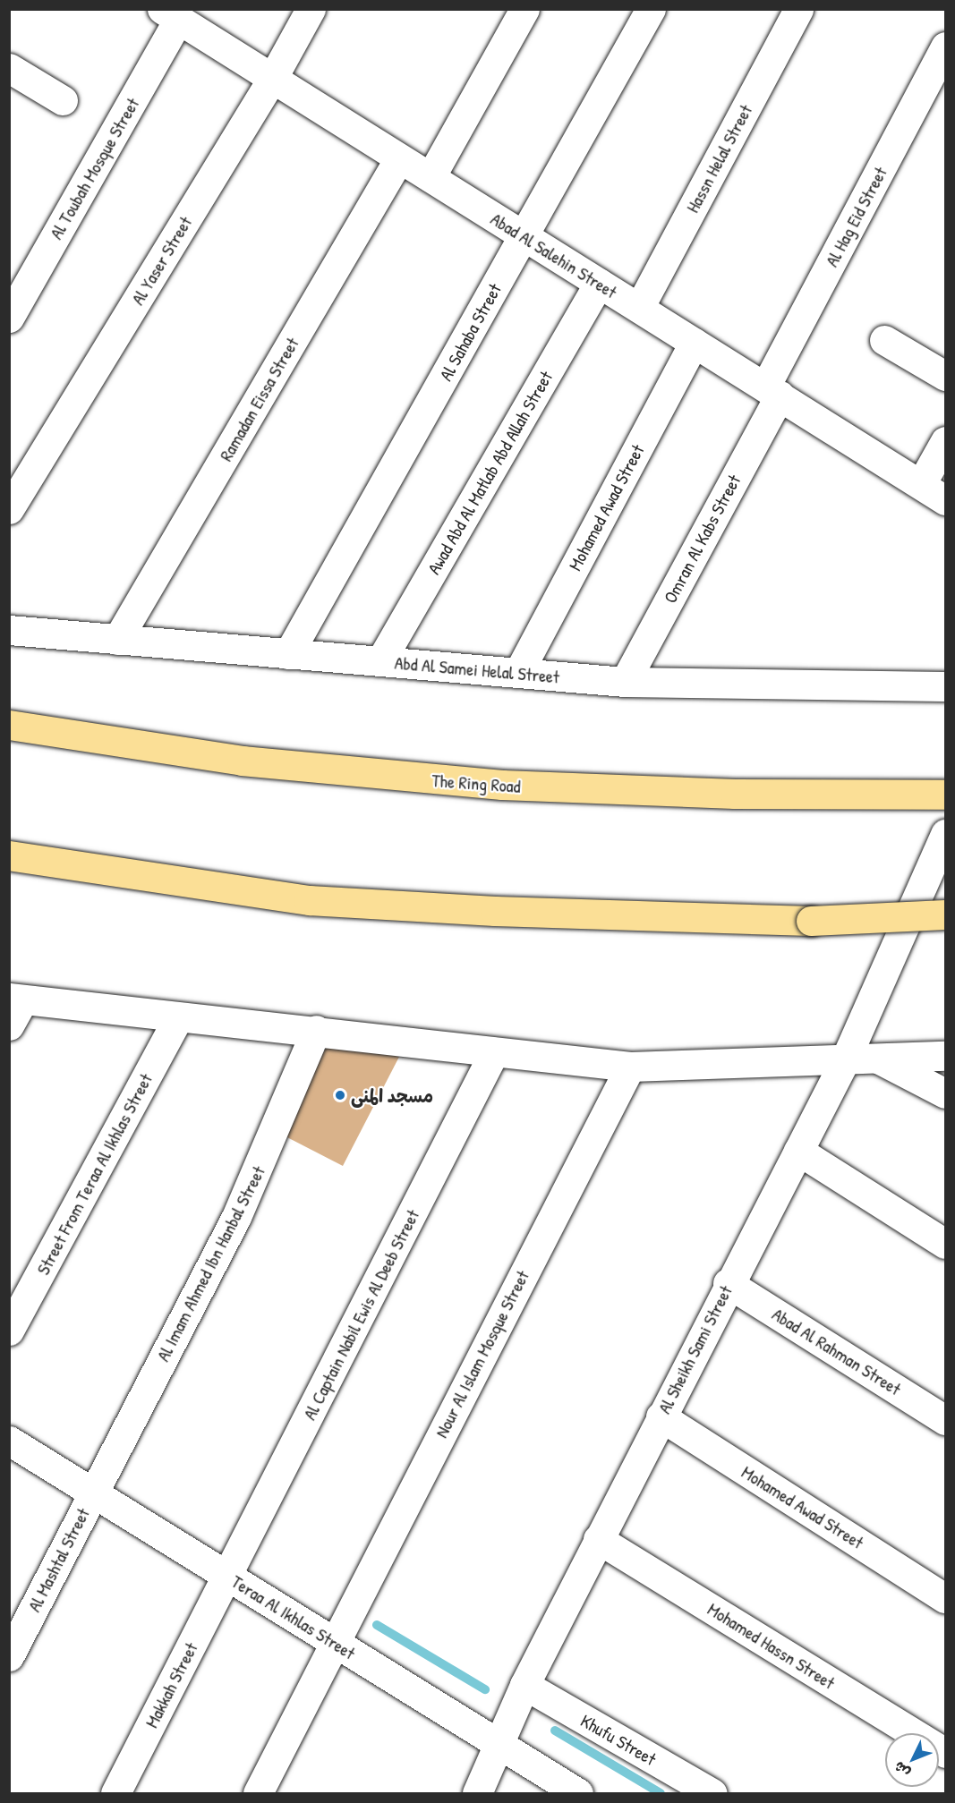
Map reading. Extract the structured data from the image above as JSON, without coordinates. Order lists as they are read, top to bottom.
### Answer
{
  "streets": {
    "highway": ["The Ring Road"],
    "street": [
      "Hassn Helal Street",
      "Al Toubah Mosque Street",
      "Al Hag Eid Street",
      "Abad Al Salehin Street",
      "Al Yaser Street",
      "Al Sahaba Street",
      "Ramadan Eissa Street",
      "Awad Abd Al Matlab Abd Allah Street",
      "Mohamed Awad Street",
      "Omran Al Kabs Street",
      "Abd Al Samei Helal Street",
      "Street From Teraa Al Ikhlas Street",
      "Al Imam Ahmed Ibn Hanbal Street",
      "Al Captain Nabil Ewis Al Deeb Street",
      "Al Sheikh Sami Street",
      "Abad Al Rahman Street",
      "Nour Al Islam Mosque Street",
      "Al Mashtal Street",
      "Teraa Al Ikhlas Street",
      "Mohamed Hassn Street",
      "Makkah Street",
      "Khufu Street"
    ]
  },
  "crossings": [
    ["Hassn Helal Street", "Abad Al Salehin Street"],
    ["Al Toubah Mosque Street", "Abad Al Salehin Street"],
    ["Al Hag Eid Street", "Abad Al Salehin Street"],
    ["Al Hag Eid Street", "Omran Al Kabs Street"],
    ["Abad Al Salehin Street", "Al Yaser Street"],
    ["Abad Al Salehin Street", "Al Sahaba Street"],
    ["Abad Al Salehin Street", "Ramadan Eissa Street"],
    ["Abad Al Salehin Street", "Awad Abd Al Matlab Abd Allah Street"],
    ["Abad Al Salehin Street", "Mohamed Awad Street"],
    ["Abad Al Salehin Street", "Omran Al Kabs Street"],
    ["Al Sahaba Street", "Abd Al Samei Helal Street"],
    ["Ramadan Eissa Street", "Abd Al Samei Helal Street"],
    ["Awad Abd Al Matlab Abd Allah Street", "Abd Al Samei Helal Street"],
    ["Mohamed Awad Street", "Abd Al Samei Helal Street"],
    ["Mohamed Awad Street", "Al Sheikh Sami Street"],
    ["Omran Al Kabs Street", "Abd Al Samei Helal Street"],
    ["Al Imam Ahmed Ibn Hanbal Street", "Al Mashtal Street"],
    ["Al Imam Ahmed Ibn Hanbal Street", "Teraa Al Ikhlas Street"],
    ["Al Captain Nabil Ewis Al Deeb Street", "Teraa Al Ikhlas Street"],
    ["Al Captain Nabil Ewis Al Deeb Street", "Makkah Street"],
    ["Al Sheikh Sami Street", "Abad Al Rahman Street"],
    ["Al Sheikh Sami Street", "Teraa Al Ikhlas Street"],
    ["Al Sheikh Sami Street", "Mohamed Hassn Street"],
    ["Al Sheikh Sami Street", "Khufu Street"],
    ["Nour Al Islam Mosque Street", "Teraa Al Ikhlas Street"],
    ["Al Mashtal Street", "Teraa Al Ikhlas Street"],
    ["Teraa Al Ikhlas Street", "Makkah Street"]
  ],
  "places": ["مسجد المنى"],
  "north": "bottom left"
}
